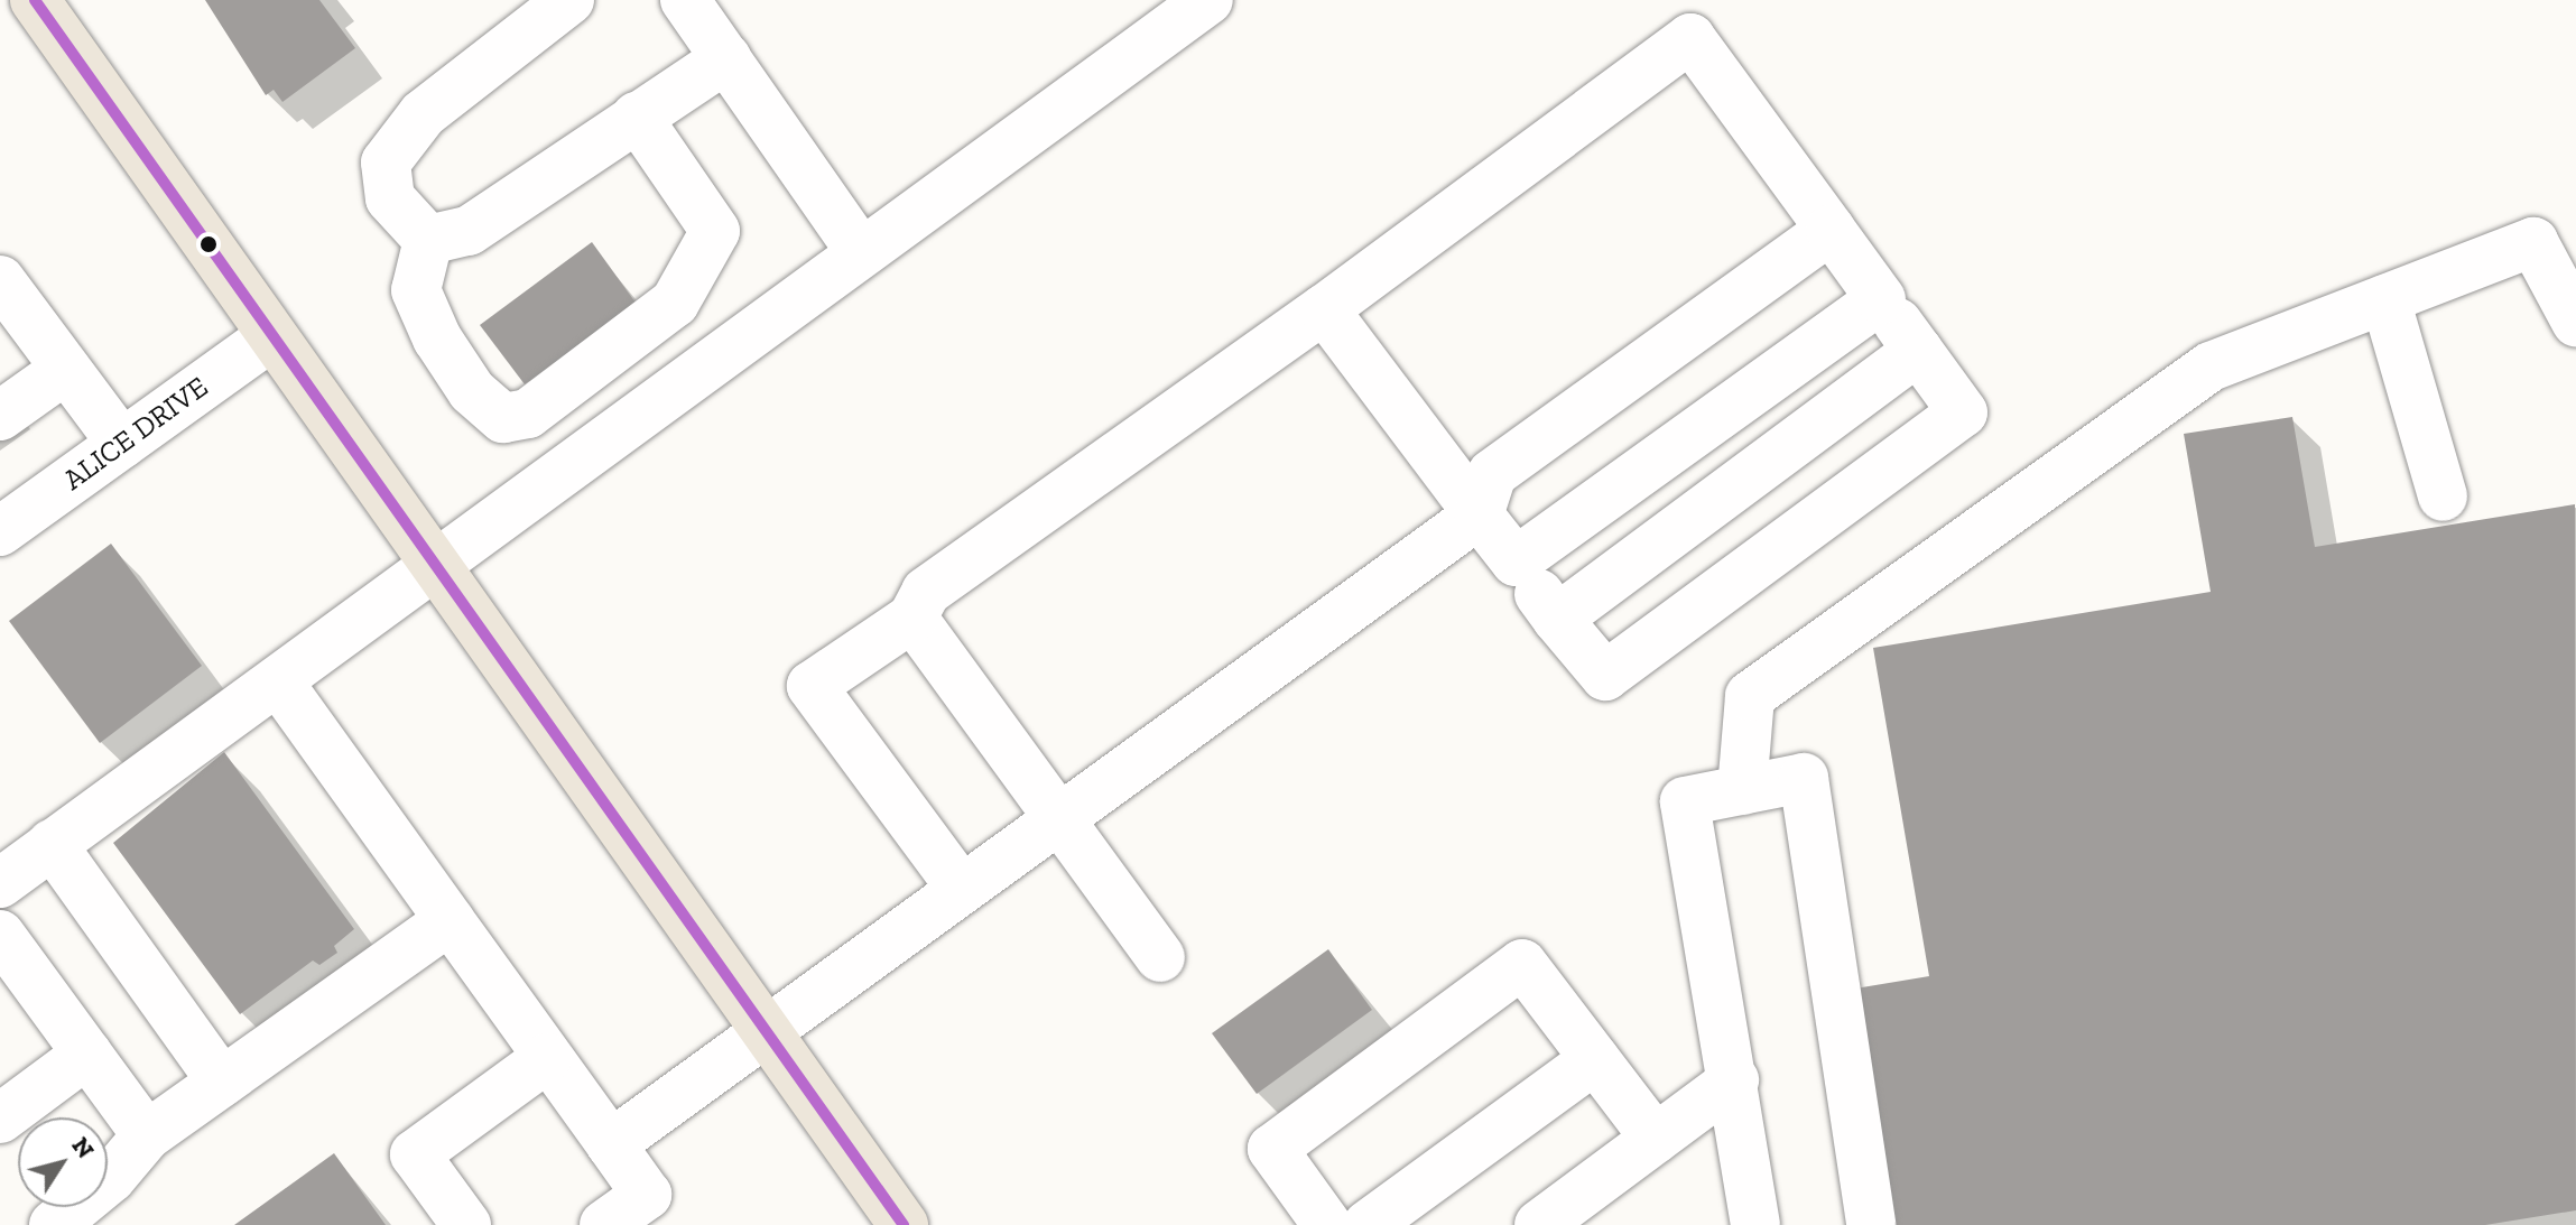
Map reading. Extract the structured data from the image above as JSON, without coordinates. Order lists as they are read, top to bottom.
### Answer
{
  "streets": {
    "street": ["ALICE DRIVE"]
  },
  "north": "top right"
}
